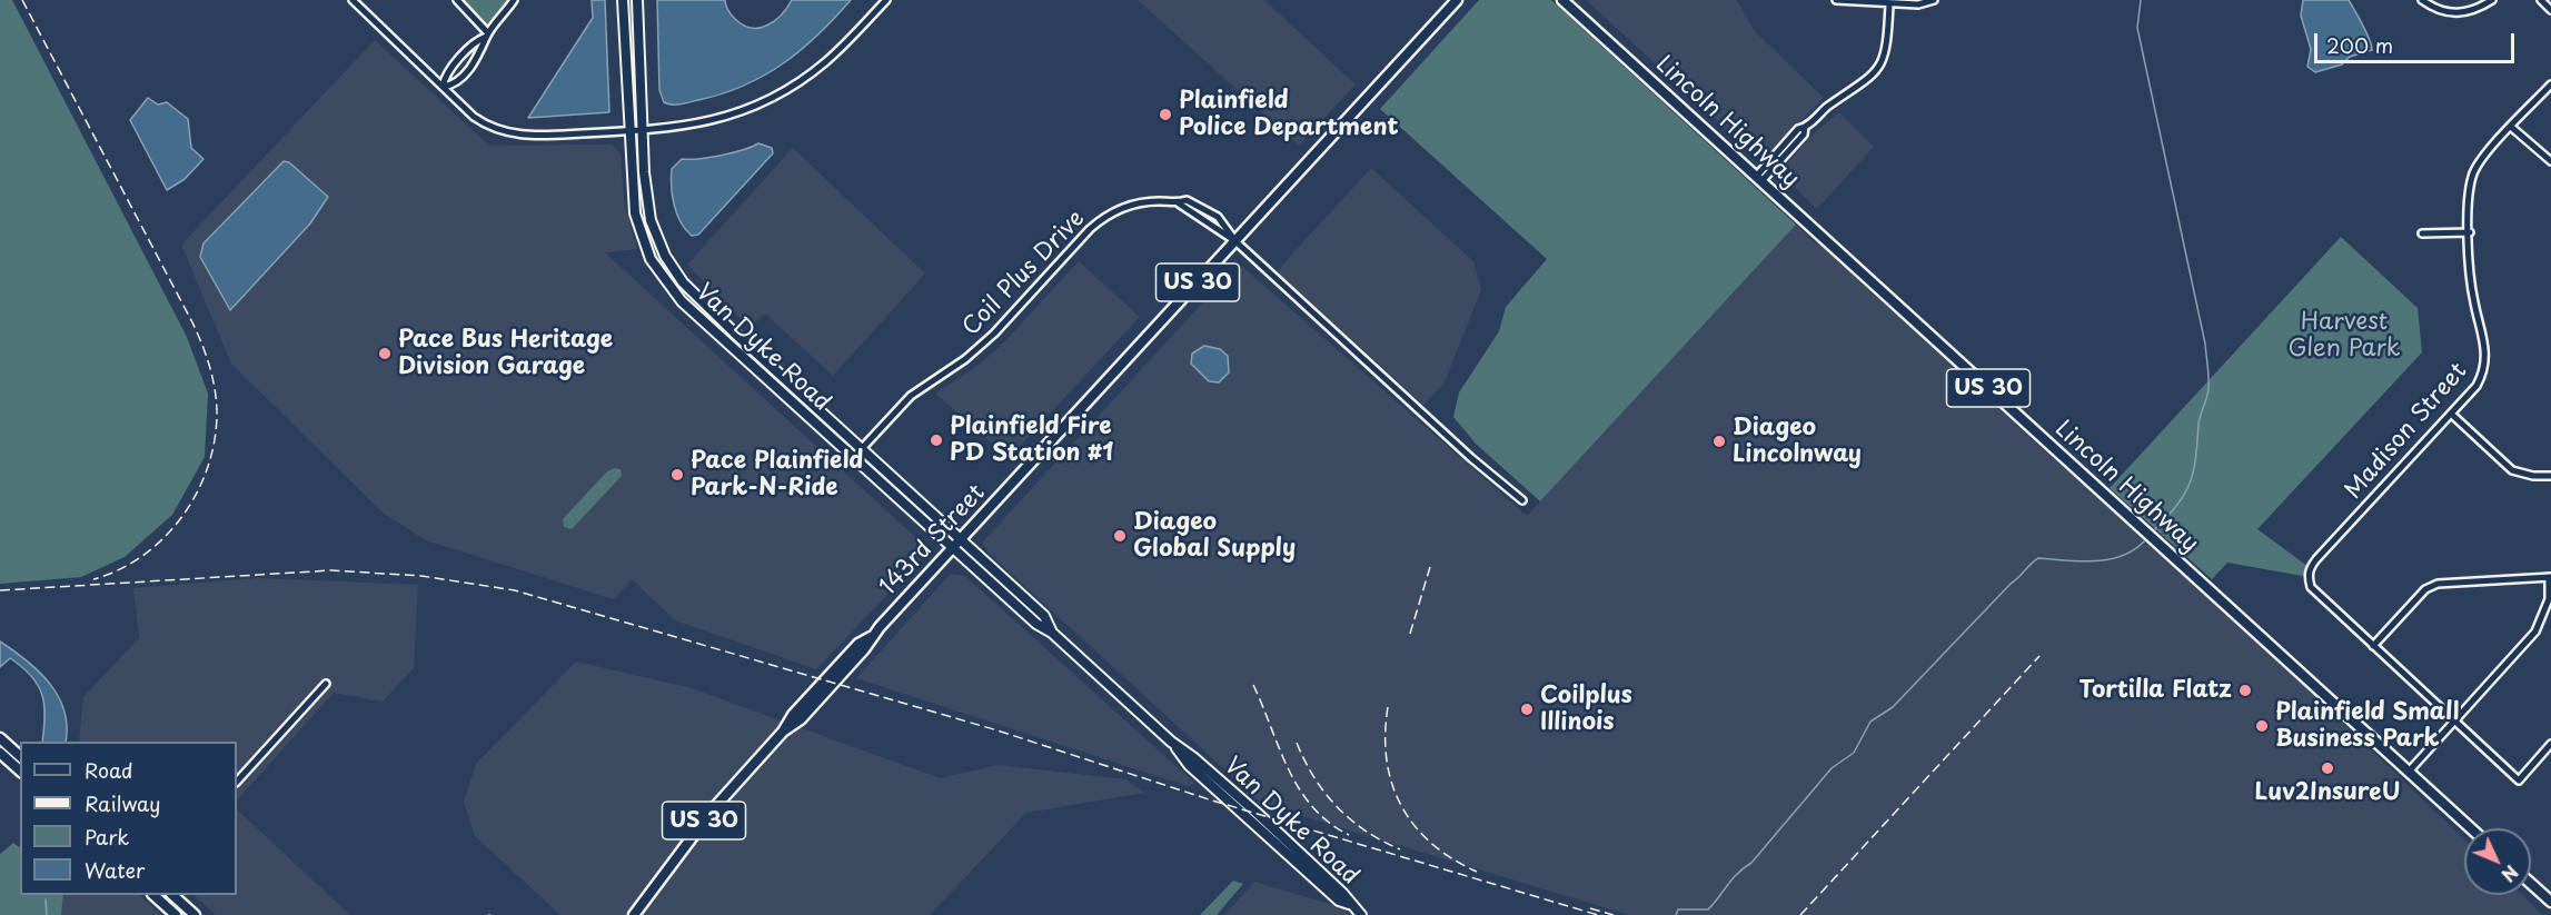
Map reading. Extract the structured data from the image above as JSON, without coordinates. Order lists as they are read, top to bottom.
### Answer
{
  "streets": {
    "main road": ["Lincoln Highway", "US 30", "143rd Street"],
    "street": ["Coil Plus Drive", "Van Dyke Road", "Madison Street"]
  },
  "crossings": [
    ["Coil Plus Drive", "Van Dyke Road"],
    ["Coil Plus Drive", "143rd Street"],
    ["Van Dyke Road", "143rd Street"]
  ],
  "parks": ["Harvest Glen Park"],
  "places": [
    "Plainfield Police Department",
    "Pace Bus Heritage Division Garage",
    "Plainfield Fire PD Station #1",
    "Diageo Lincolnway",
    "Pace Plainfield Park-N-Ride",
    "Diageo Global Supply",
    "Tortilla Flatz",
    "Coilplus Illinois",
    "Plainfield Small Business Park",
    "Luv2InsureU"
  ],
  "legend": [
    "Road",
    "Railway",
    "Park",
    "Water"
  ],
  "scale_bar": "200 m",
  "north": "bottom right"
}
